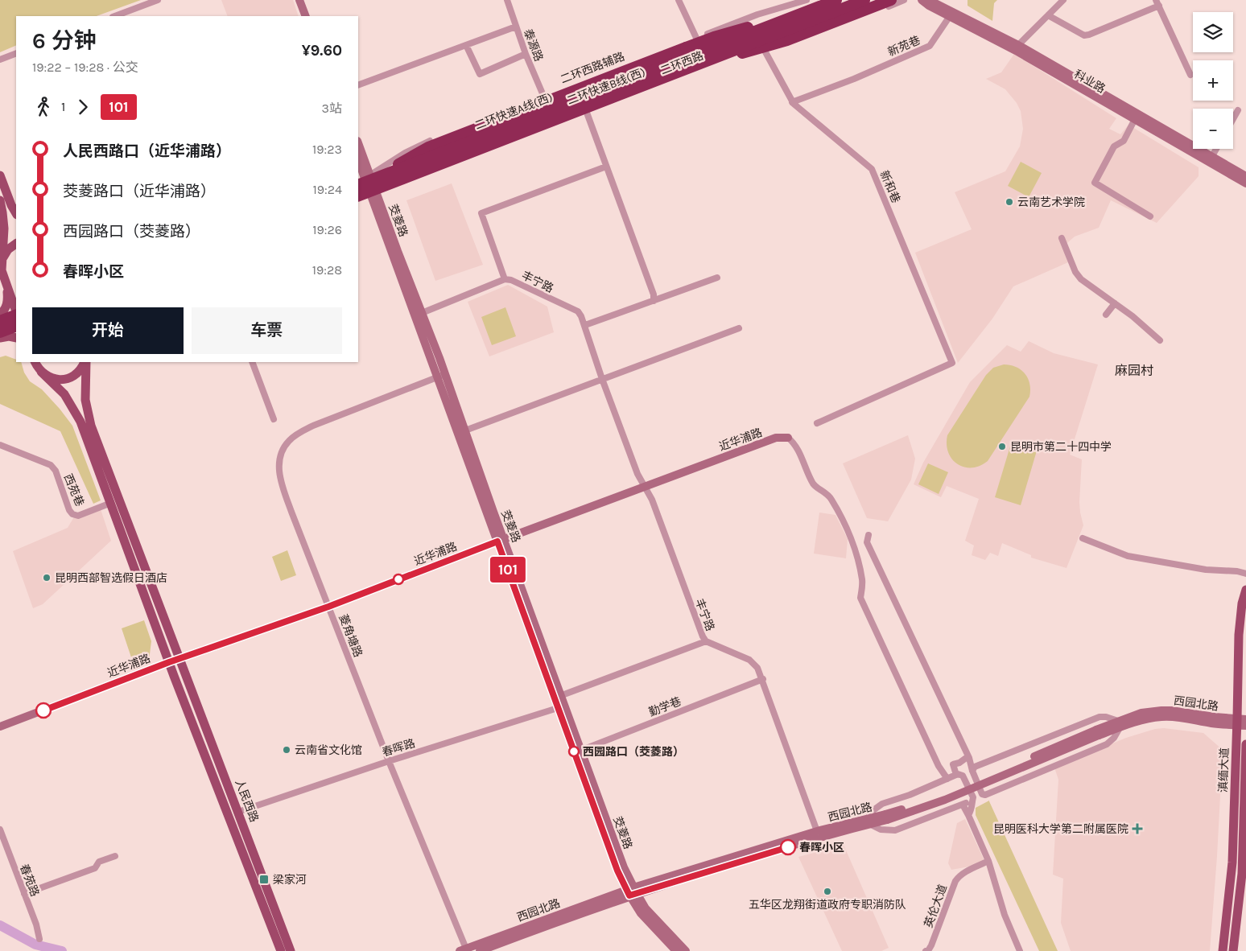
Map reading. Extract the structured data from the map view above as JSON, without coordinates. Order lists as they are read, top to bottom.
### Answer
{
  "streets": {
    "highway": ["二环快速B线(西)", "二环快速A线(西)"],
    "main road": ["二环西路", "滇缅大道", "人民西路"],
    "street": [
      "泰源路",
      "新苑巷",
      "二环西路辅路",
      "科业路",
      "新和巷",
      "茭菱路",
      "丰宁路",
      "近华浦路",
      "西苑巷",
      "菱角塘路",
      "西园北路",
      "勤学巷",
      "春晖路",
      "春苑路",
      "英伦大道"
    ]
  },
  "crossings": [
    ["泰源路", "二环西路辅路"],
    ["新苑巷", "科业路"],
    ["新苑巷", "新和巷"],
    ["二环西路", "二环西路辅路"],
    ["二环西路", "二环快速A线(西)"],
    ["二环西路", "茭菱路"],
    ["二环西路辅路", "二环快速A线(西)"],
    ["二环西路辅路", "茭菱路"],
    ["二环快速A线(西)", "茭菱路"],
    ["茭菱路", "丰宁路"],
    ["茭菱路", "近华浦路"],
    ["茭菱路", "菱角塘路"],
    ["茭菱路", "西园北路"],
    ["茭菱路", "勤学巷"],
    ["茭菱路", "春晖路"],
    ["丰宁路", "近华浦路"],
    ["丰宁路", "西园北路"],
    ["丰宁路", "勤学巷"],
    ["近华浦路", "菱角塘路"],
    ["近华浦路", "人民西路"],
    ["西苑巷", "人民西路"],
    ["菱角塘路", "西园北路"],
    ["菱角塘路", "春晖路"],
    ["西园北路", "滇缅大道"],
    ["春晖路", "人民西路"]
  ],
  "districts": ["麻园村"],
  "places": {
    "other": [
      "云南艺术学院",
      "昆明市第二十四中学",
      "昆明西部智选假日酒店",
      "云南省文化馆",
      "西园路口（茭菱路）",
      "春晖小区",
      "五华区龙翔街道政府专职消防队"
    ],
    "health": ["昆明医科大学第二附属医院"],
    "transit": ["梁家河"]
  },
  "lines": ["bus line 101"],
  "page": {
    "on_map": "101",
    "map_buttons": ["+", "−"],
    "heading": ["6 分钟", "19:22 – 19:28 · 公交", "¥9.60"],
    "legs": ["1", "101", "3站"],
    "list": [
      {
        "name": "人民西路口（近华浦路）",
        "value": "19:23"
      },
      {
        "name": "茭菱路口（近华浦路）",
        "value": "19:24"
      },
      {
        "name": "西园路口（茭菱路）",
        "value": "19:26"
      },
      {
        "name": "春晖小区",
        "value": "19:28"
      }
    ],
    "buttons": ["开始", "车票"]
  }
}
